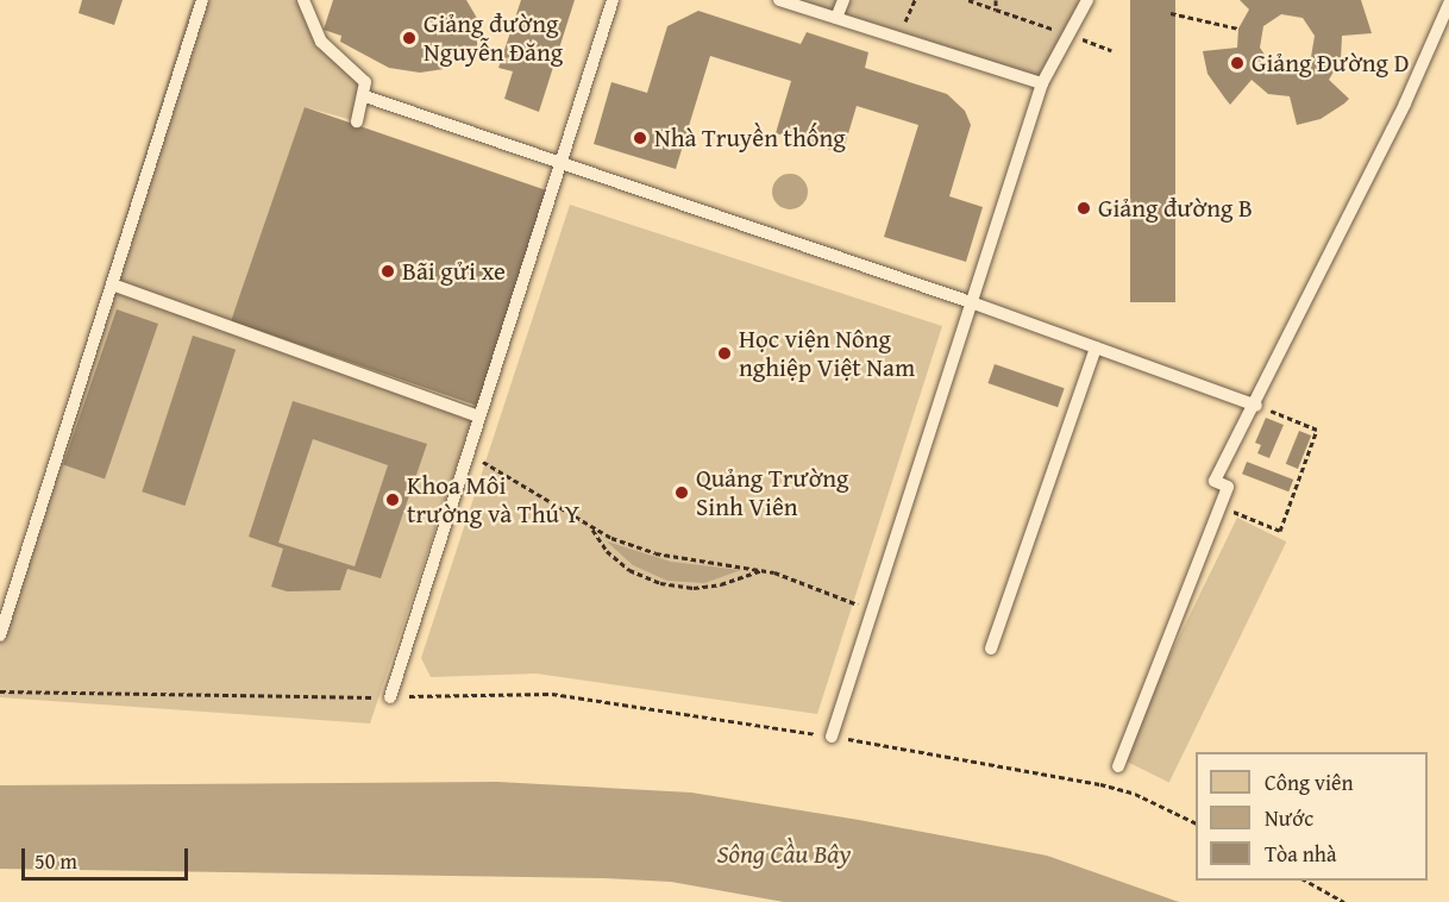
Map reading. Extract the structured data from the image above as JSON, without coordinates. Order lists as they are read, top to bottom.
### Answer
{
  "water": ["Sông Cầu Bây"],
  "places": [
    "Giảng đường Nguyễn Đăng",
    "Giảng Đường D",
    "Nhà Truyền thống",
    "Giảng đường B",
    "Bãi gửi xe",
    "Học viện Nông nghiệp Việt Nam",
    "Quảng Trường Sinh Viên",
    "Khoa Môi trường và Thú Y"
  ],
  "legend": ["Công viên", "Nước", "Tòa nhà"],
  "scale_bar": "50 m"
}
